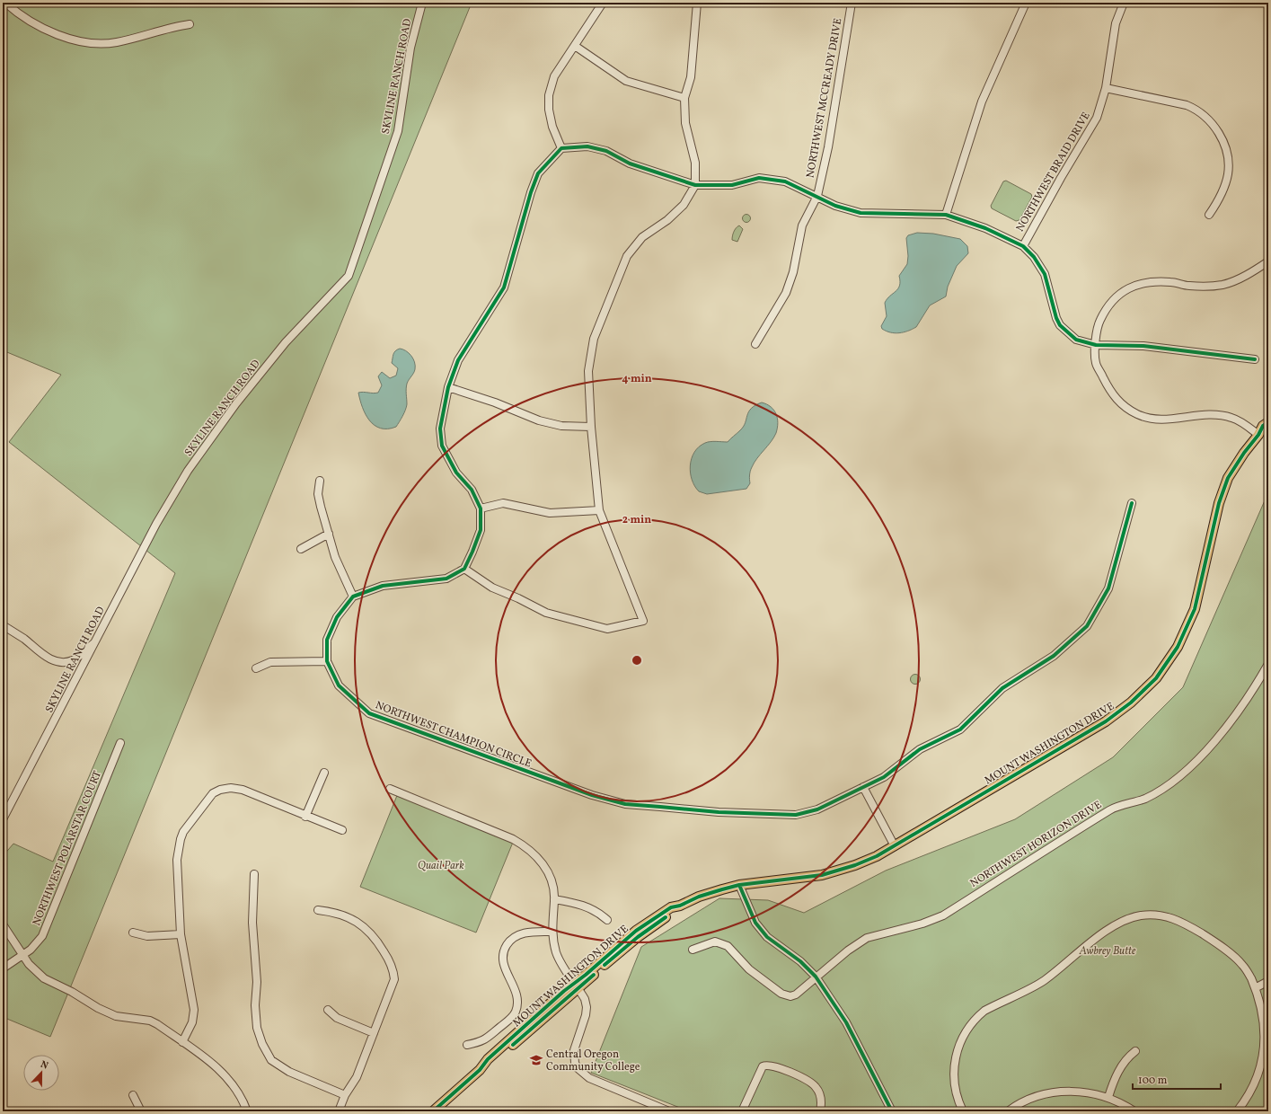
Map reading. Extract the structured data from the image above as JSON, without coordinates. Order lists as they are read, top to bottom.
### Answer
{
  "streets": {
    "main road": ["MOUNT WASHINGTON DRIVE"],
    "street": [
      "SKYLINE RANCH ROAD",
      "NORTHWEST MCCREADY DRIVE",
      "NORTHWEST BRAID DRIVE",
      "NORTHWEST CHAMPION CIRCLE",
      "NORTHWEST HORIZON DRIVE",
      "NORTHWEST POLARSTAR COURT"
    ]
  },
  "parks": ["Quail Park", "Awbrey Butte"],
  "places": {
    "school or university": ["Central Oregon Community College"]
  },
  "scale_bar": "100 m",
  "north": "top",
  "rings": ["4 min", "2 min"]
}
